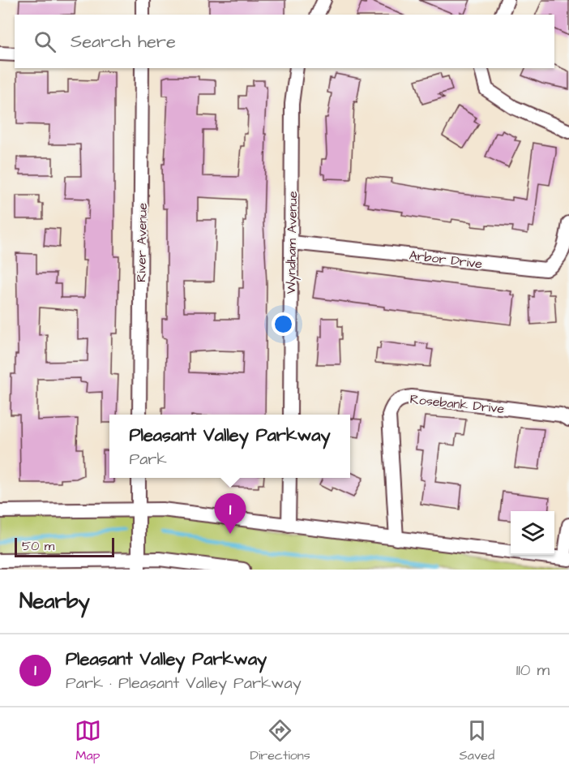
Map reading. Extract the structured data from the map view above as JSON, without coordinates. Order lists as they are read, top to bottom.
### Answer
{
  "streets": {
    "street": [
      "River Avenue",
      "Wyndham Avenue",
      "Arbor Drive",
      "Rosebank Drive"
    ]
  },
  "crossings": [
    ["Wyndham Avenue", "Arbor Drive"]
  ],
  "scale_bar": "50 m",
  "page": {
    "search": "Search here",
    "popup": ["Pleasant Valley Parkway", "Park"],
    "pins": "1",
    "scale": "50 m",
    "heading": "Nearby",
    "list": [
      {
        "mark": "1",
        "name": "Pleasant Valley Parkway",
        "note": "Park · Pleasant Valley Parkway",
        "value": "110 m"
      }
    ],
    "nav": ["Map", "Directions", "Saved"]
  }
}
